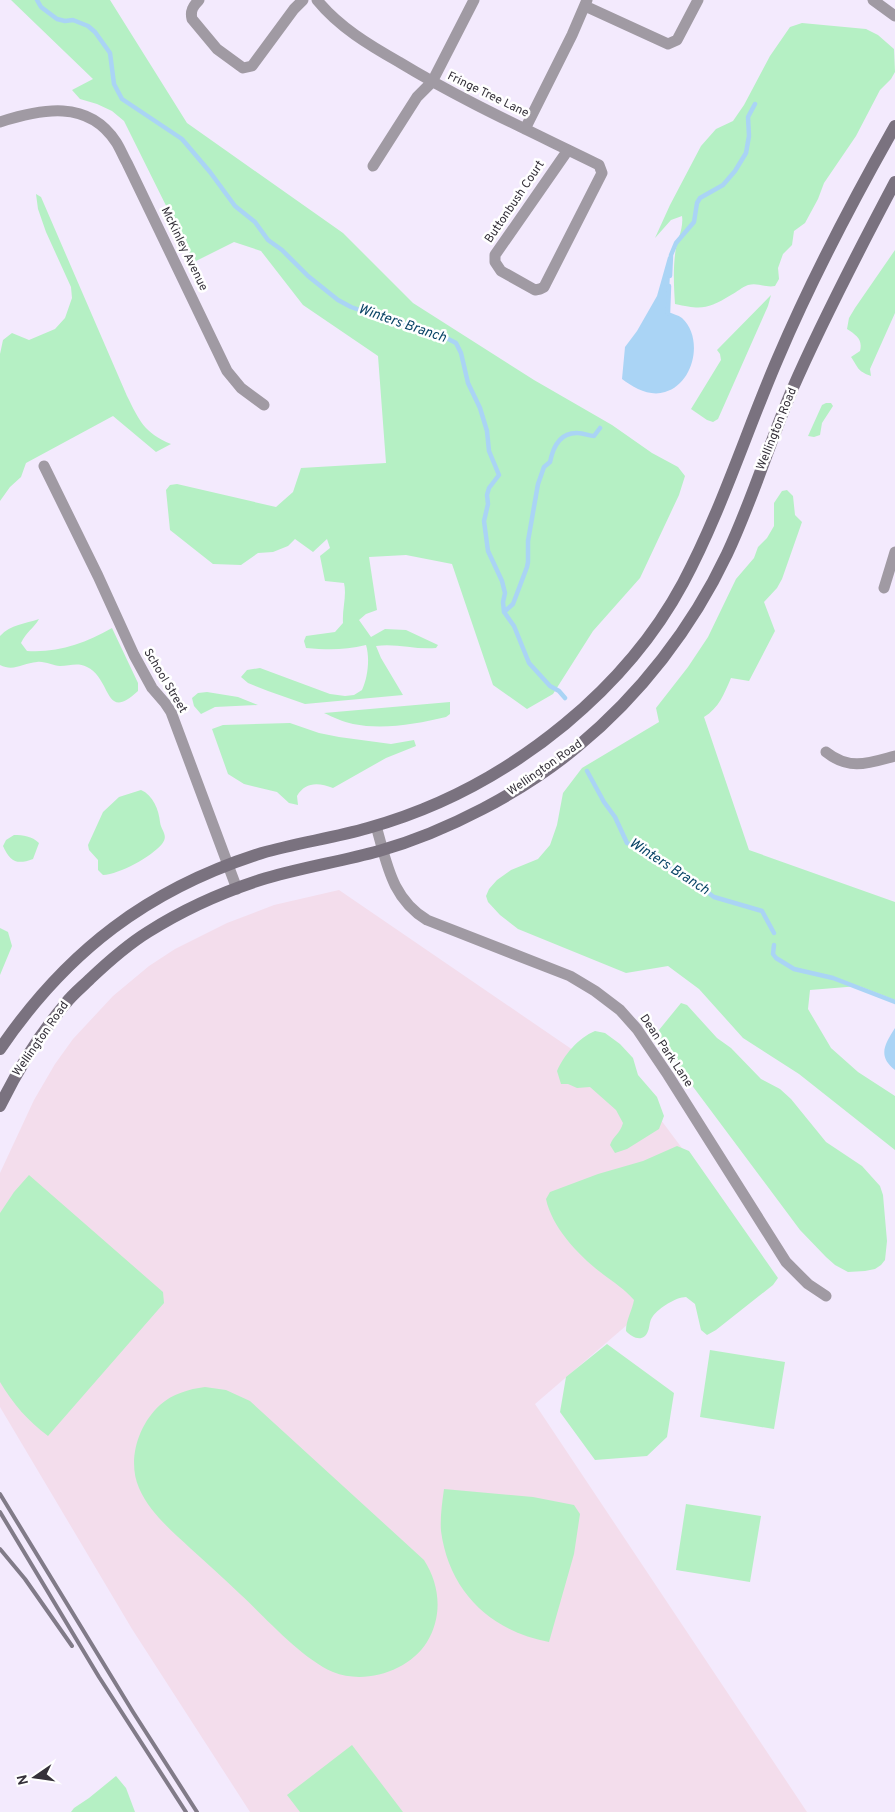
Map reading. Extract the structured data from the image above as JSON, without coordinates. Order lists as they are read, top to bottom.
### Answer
{
  "streets": {
    "main road": ["Wellington Road"],
    "street": [
      "Fringe Tree Lane",
      "Buttonbush Court",
      "McKinley Avenue",
      "School Street",
      "Dean Park Lane"
    ]
  },
  "crossings": [
    ["Fringe Tree Lane", "Buttonbush Court"],
    ["Wellington Road", "School Street"],
    ["Wellington Road", "Dean Park Lane"]
  ],
  "water": ["Winters Branch"],
  "north": "left"
}
